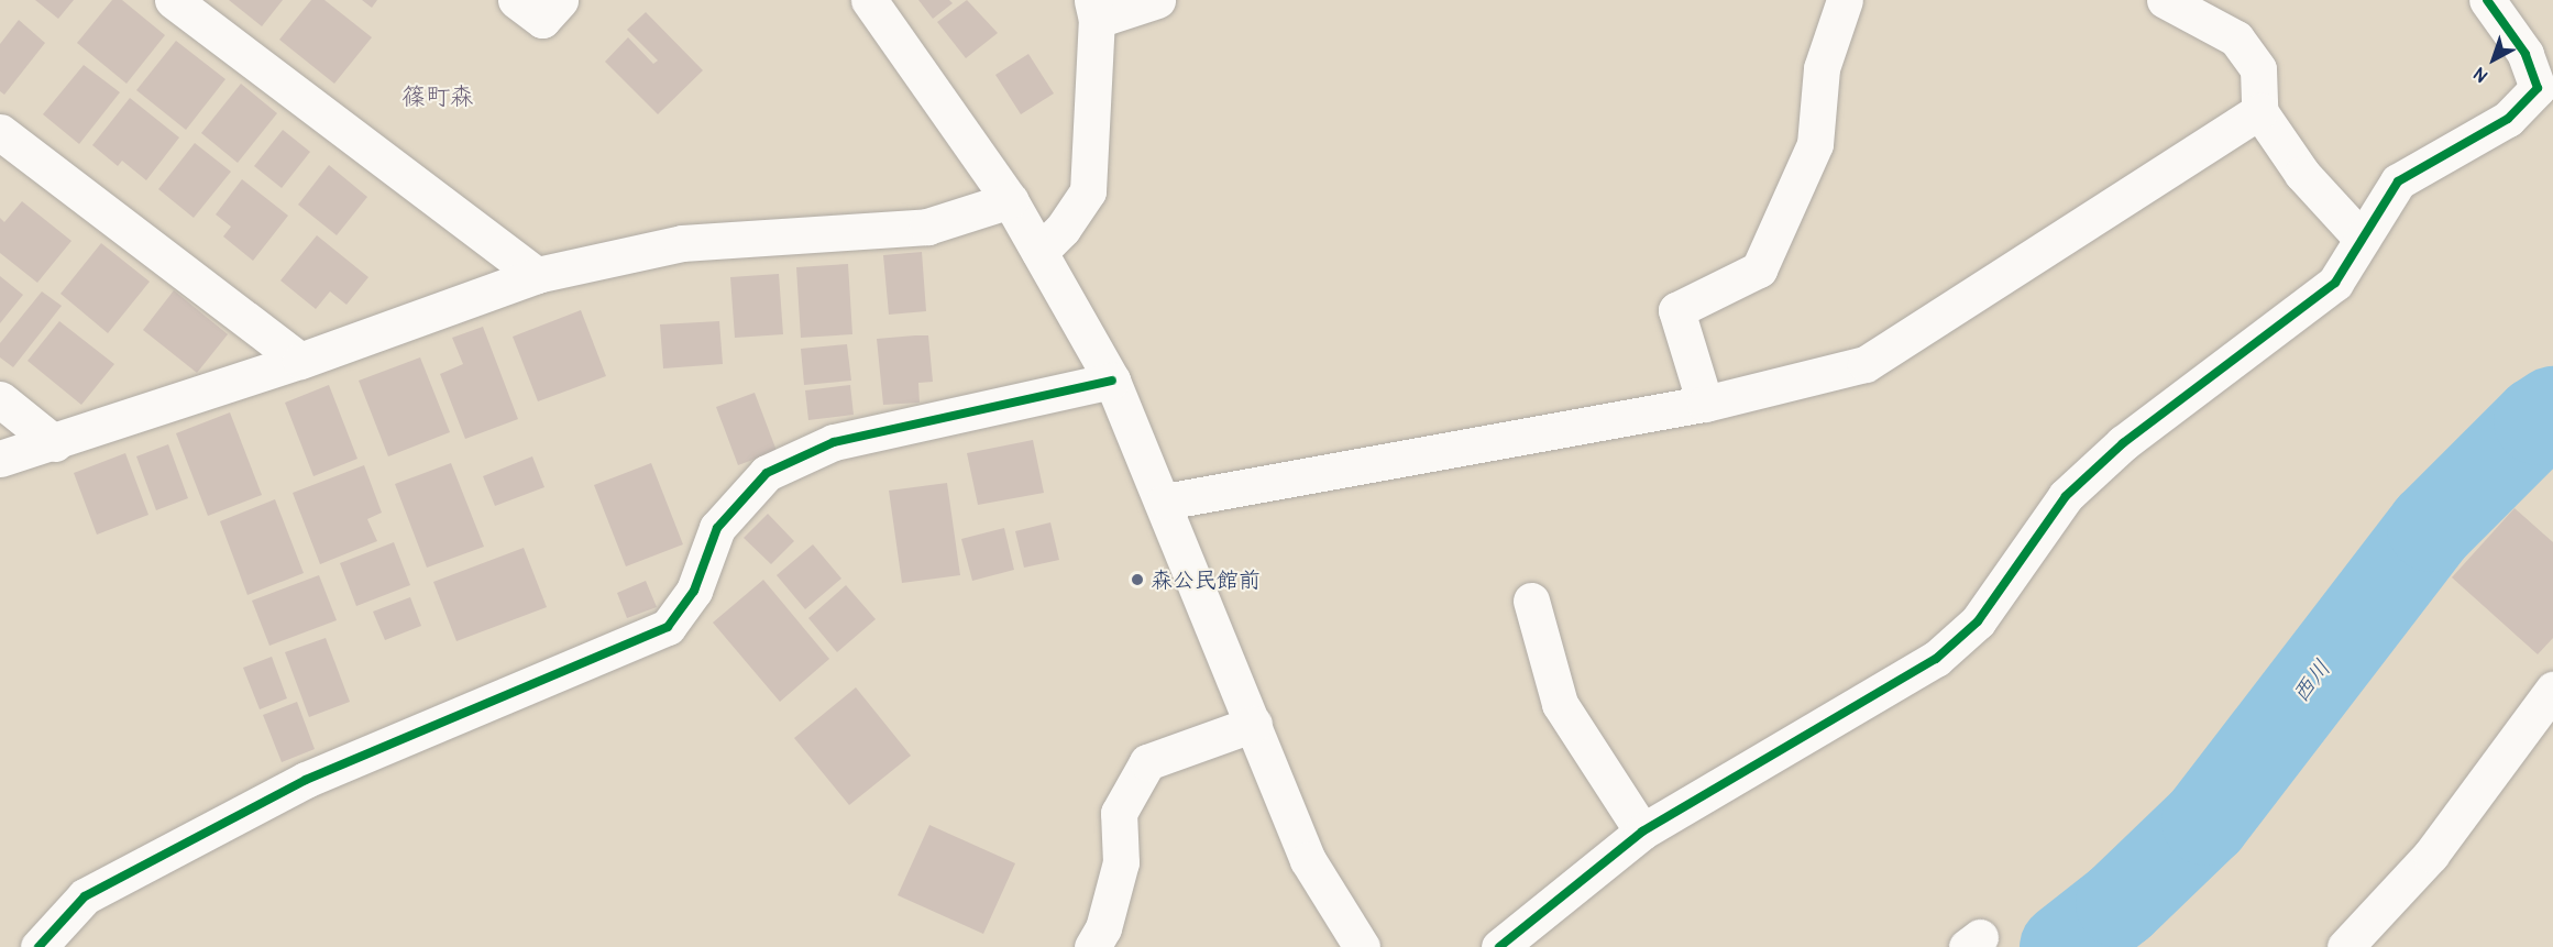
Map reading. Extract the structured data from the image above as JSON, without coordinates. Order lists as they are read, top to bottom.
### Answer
{
  "districts": ["篠町森"],
  "water": ["西川"],
  "places": ["森公民館前"],
  "north": "bottom left"
}
